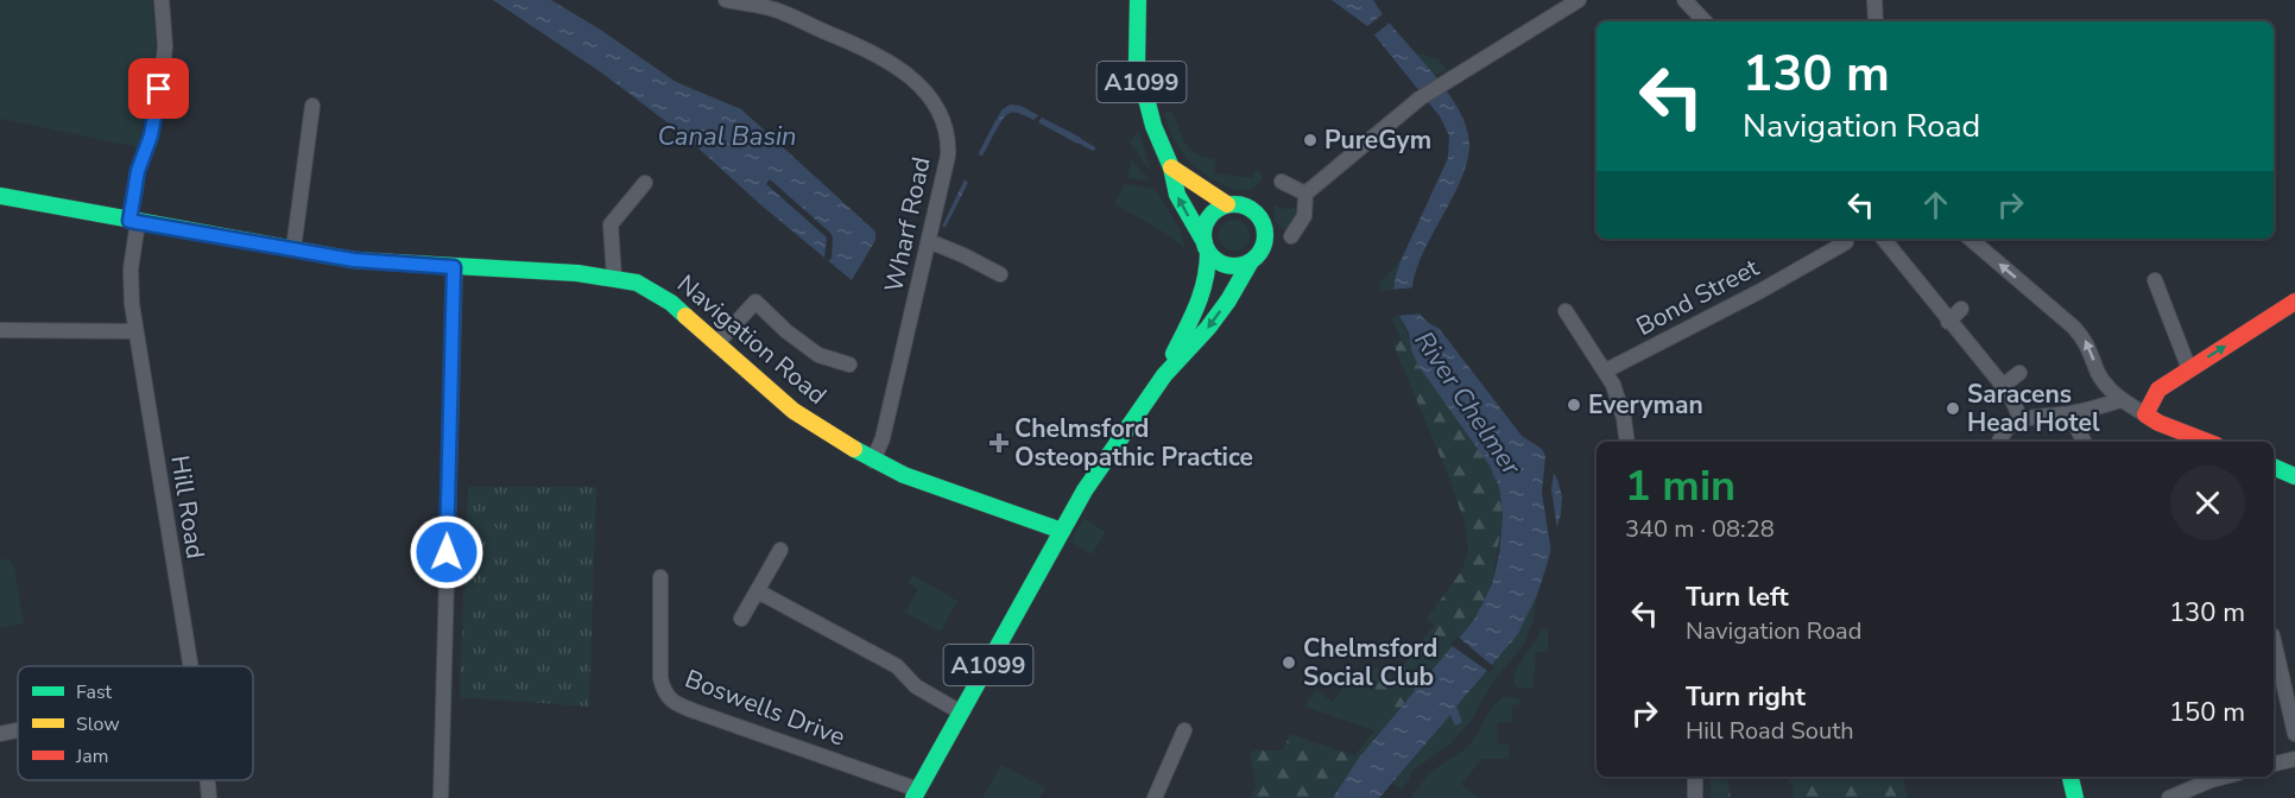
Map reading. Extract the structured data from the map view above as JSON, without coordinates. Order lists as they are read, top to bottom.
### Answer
{
  "streets": {
    "street": [
      "A1099",
      "Wharf Road",
      "Bond Street",
      "Navigation Road",
      "Hill Road",
      "Boswells Drive"
    ]
  },
  "crossings": [
    ["A1099", "Navigation Road"],
    ["A1099", "Boswells Drive"],
    ["Wharf Road", "Navigation Road"],
    ["Navigation Road", "Hill Road"]
  ],
  "water": ["Canal Basin", "River Chelmer"],
  "places": {
    "other": [
      "PureGym",
      "Everyman",
      "Saracens Head Hotel",
      "Chelmsford Social Club"
    ],
    "health": ["Chelmsford Osteopathic Practice"]
  },
  "legend": ["Fast", "Slow", "Jam"],
  "page": {
    "turn": ["130 m", "Navigation Road"],
    "heading": ["1 min", "340 m · 08:28"],
    "list": [
      {
        "name": "Turn left",
        "note": "Navigation Road",
        "value": "130 m"
      },
      {
        "name": "Turn right",
        "note": "Hill Road South",
        "value": "150 m"
      }
    ]
  }
}
